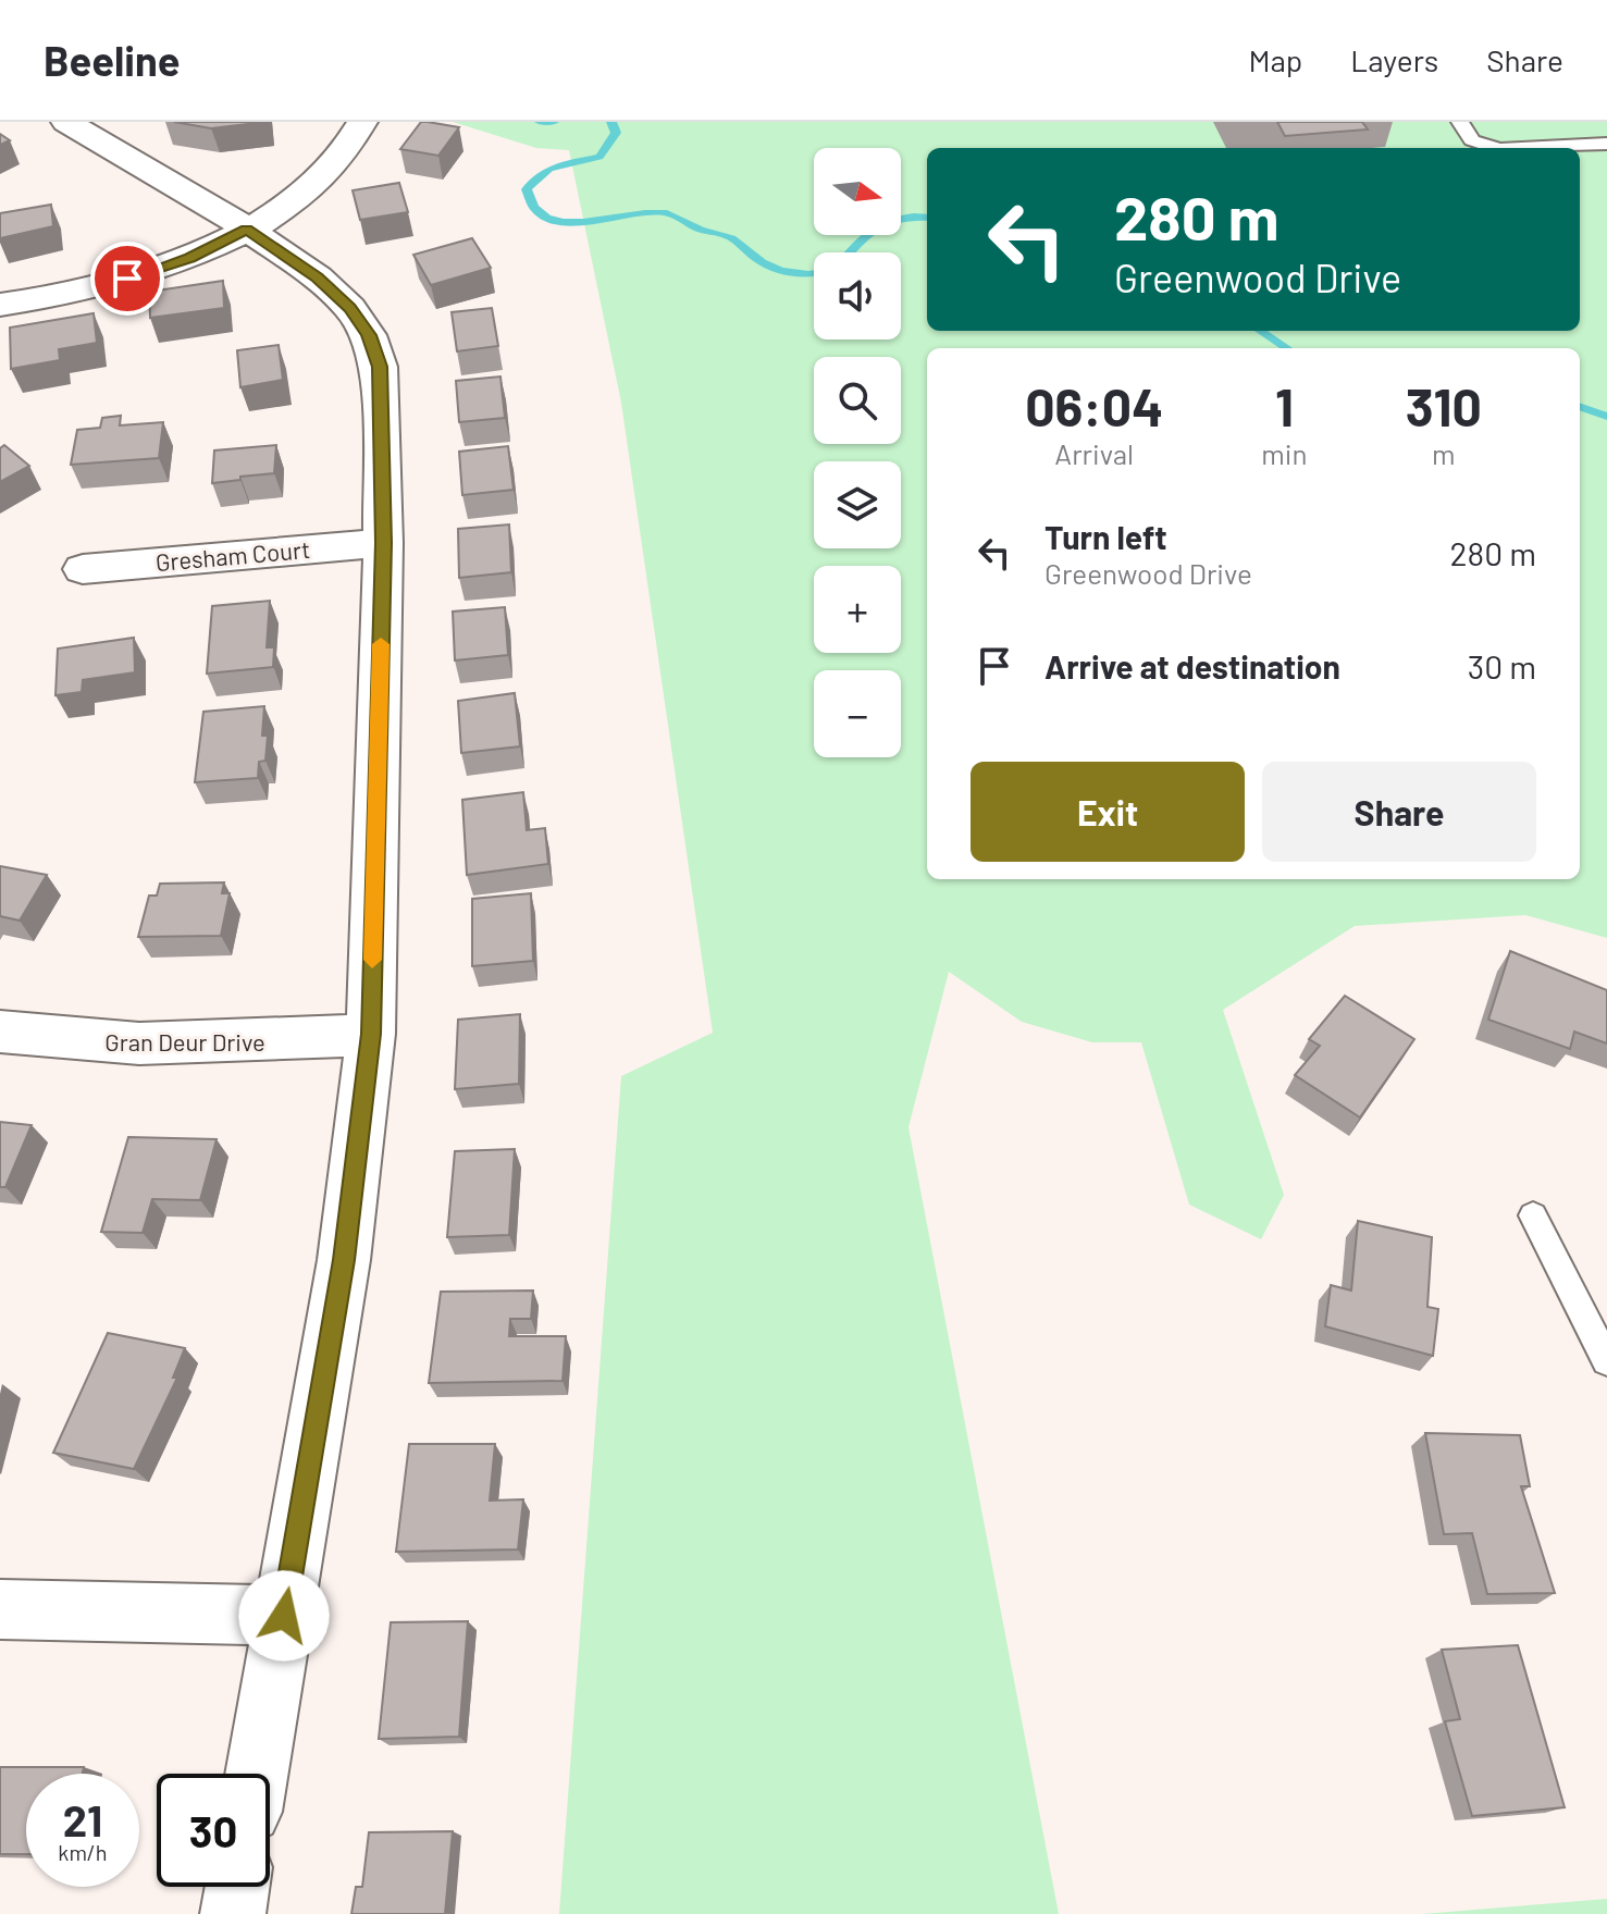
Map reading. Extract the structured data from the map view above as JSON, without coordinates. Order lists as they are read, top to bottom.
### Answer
{
  "streets": {
    "street": ["Gresham Court", "Gran Deur Drive"]
  },
  "north": "right",
  "page": {
    "header": "Beeline",
    "nav": ["Map", "Layers", "Share"],
    "map_buttons": ["+", "−"],
    "turn": ["280 m", "Greenwood Drive"],
    "eta": [
      "06:04",
      "Arrival",
      "1",
      "min",
      "310",
      "m"
    ],
    "list": [
      {
        "name": "Turn left",
        "note": "Greenwood Drive",
        "value": "280 m"
      },
      {
        "name": "Arrive at destination",
        "value": "30 m"
      }
    ],
    "buttons": ["Exit", "Share"],
    "speed": "21 km/h",
    "limit": "30"
  }
}
